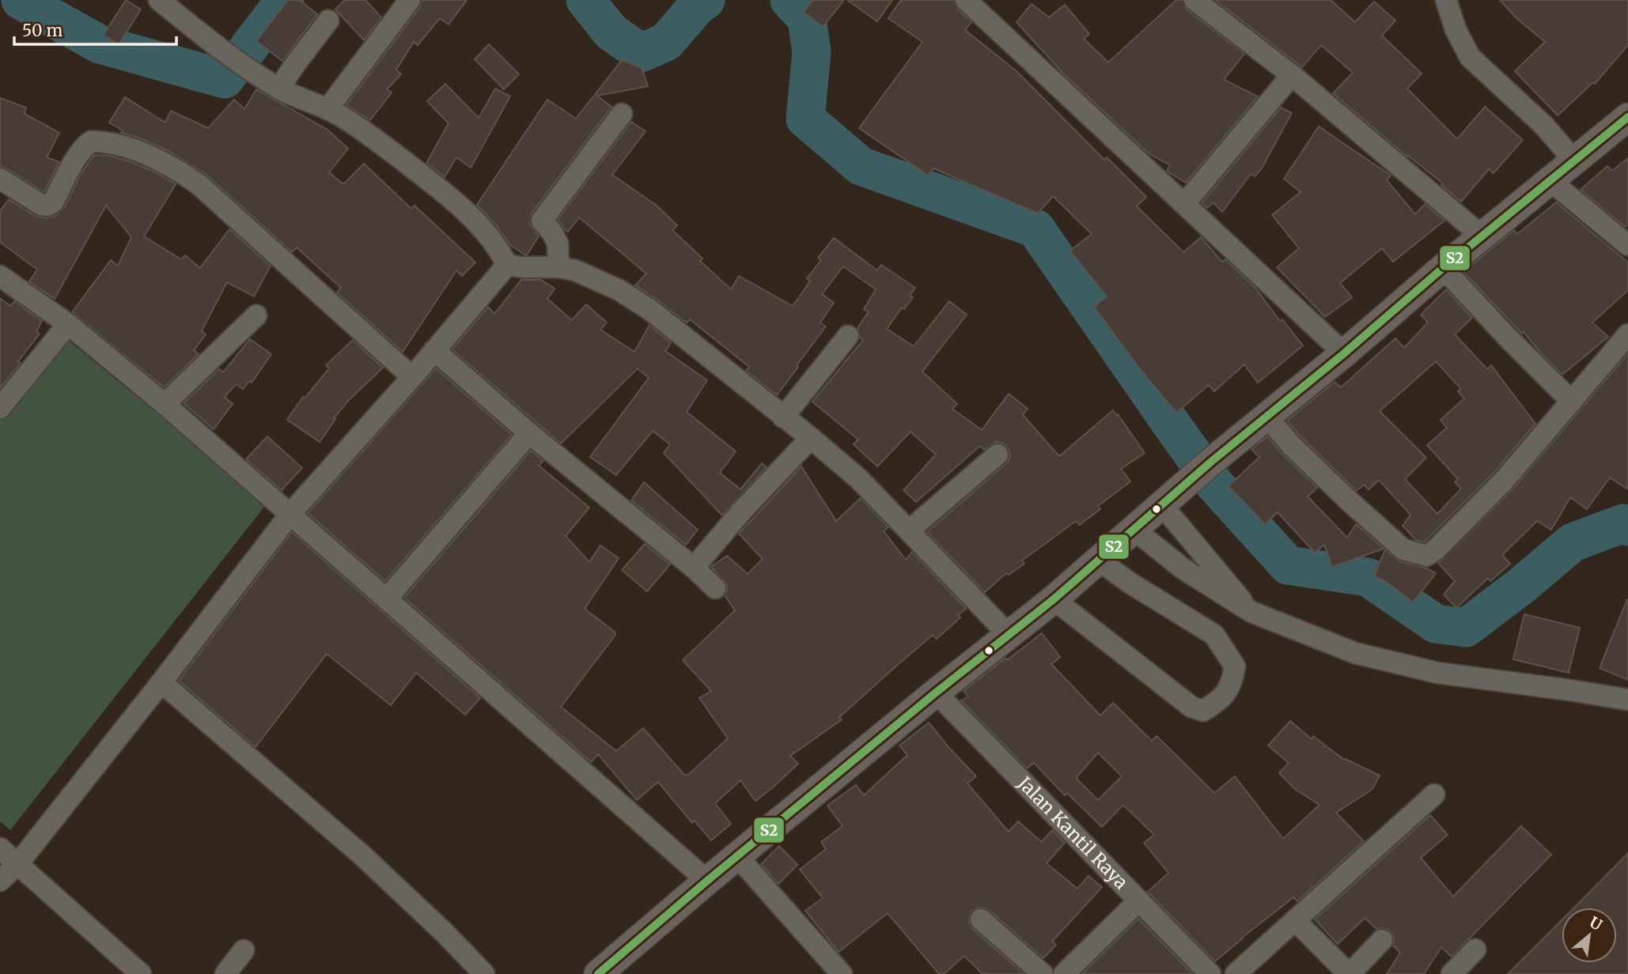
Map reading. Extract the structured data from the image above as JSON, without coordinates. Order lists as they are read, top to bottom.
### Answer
{
  "streets": {
    "street": ["Jalan Kantil Raya"]
  },
  "lines": ["transit line S2"],
  "scale_bar": "50 m",
  "north": "top right"
}
